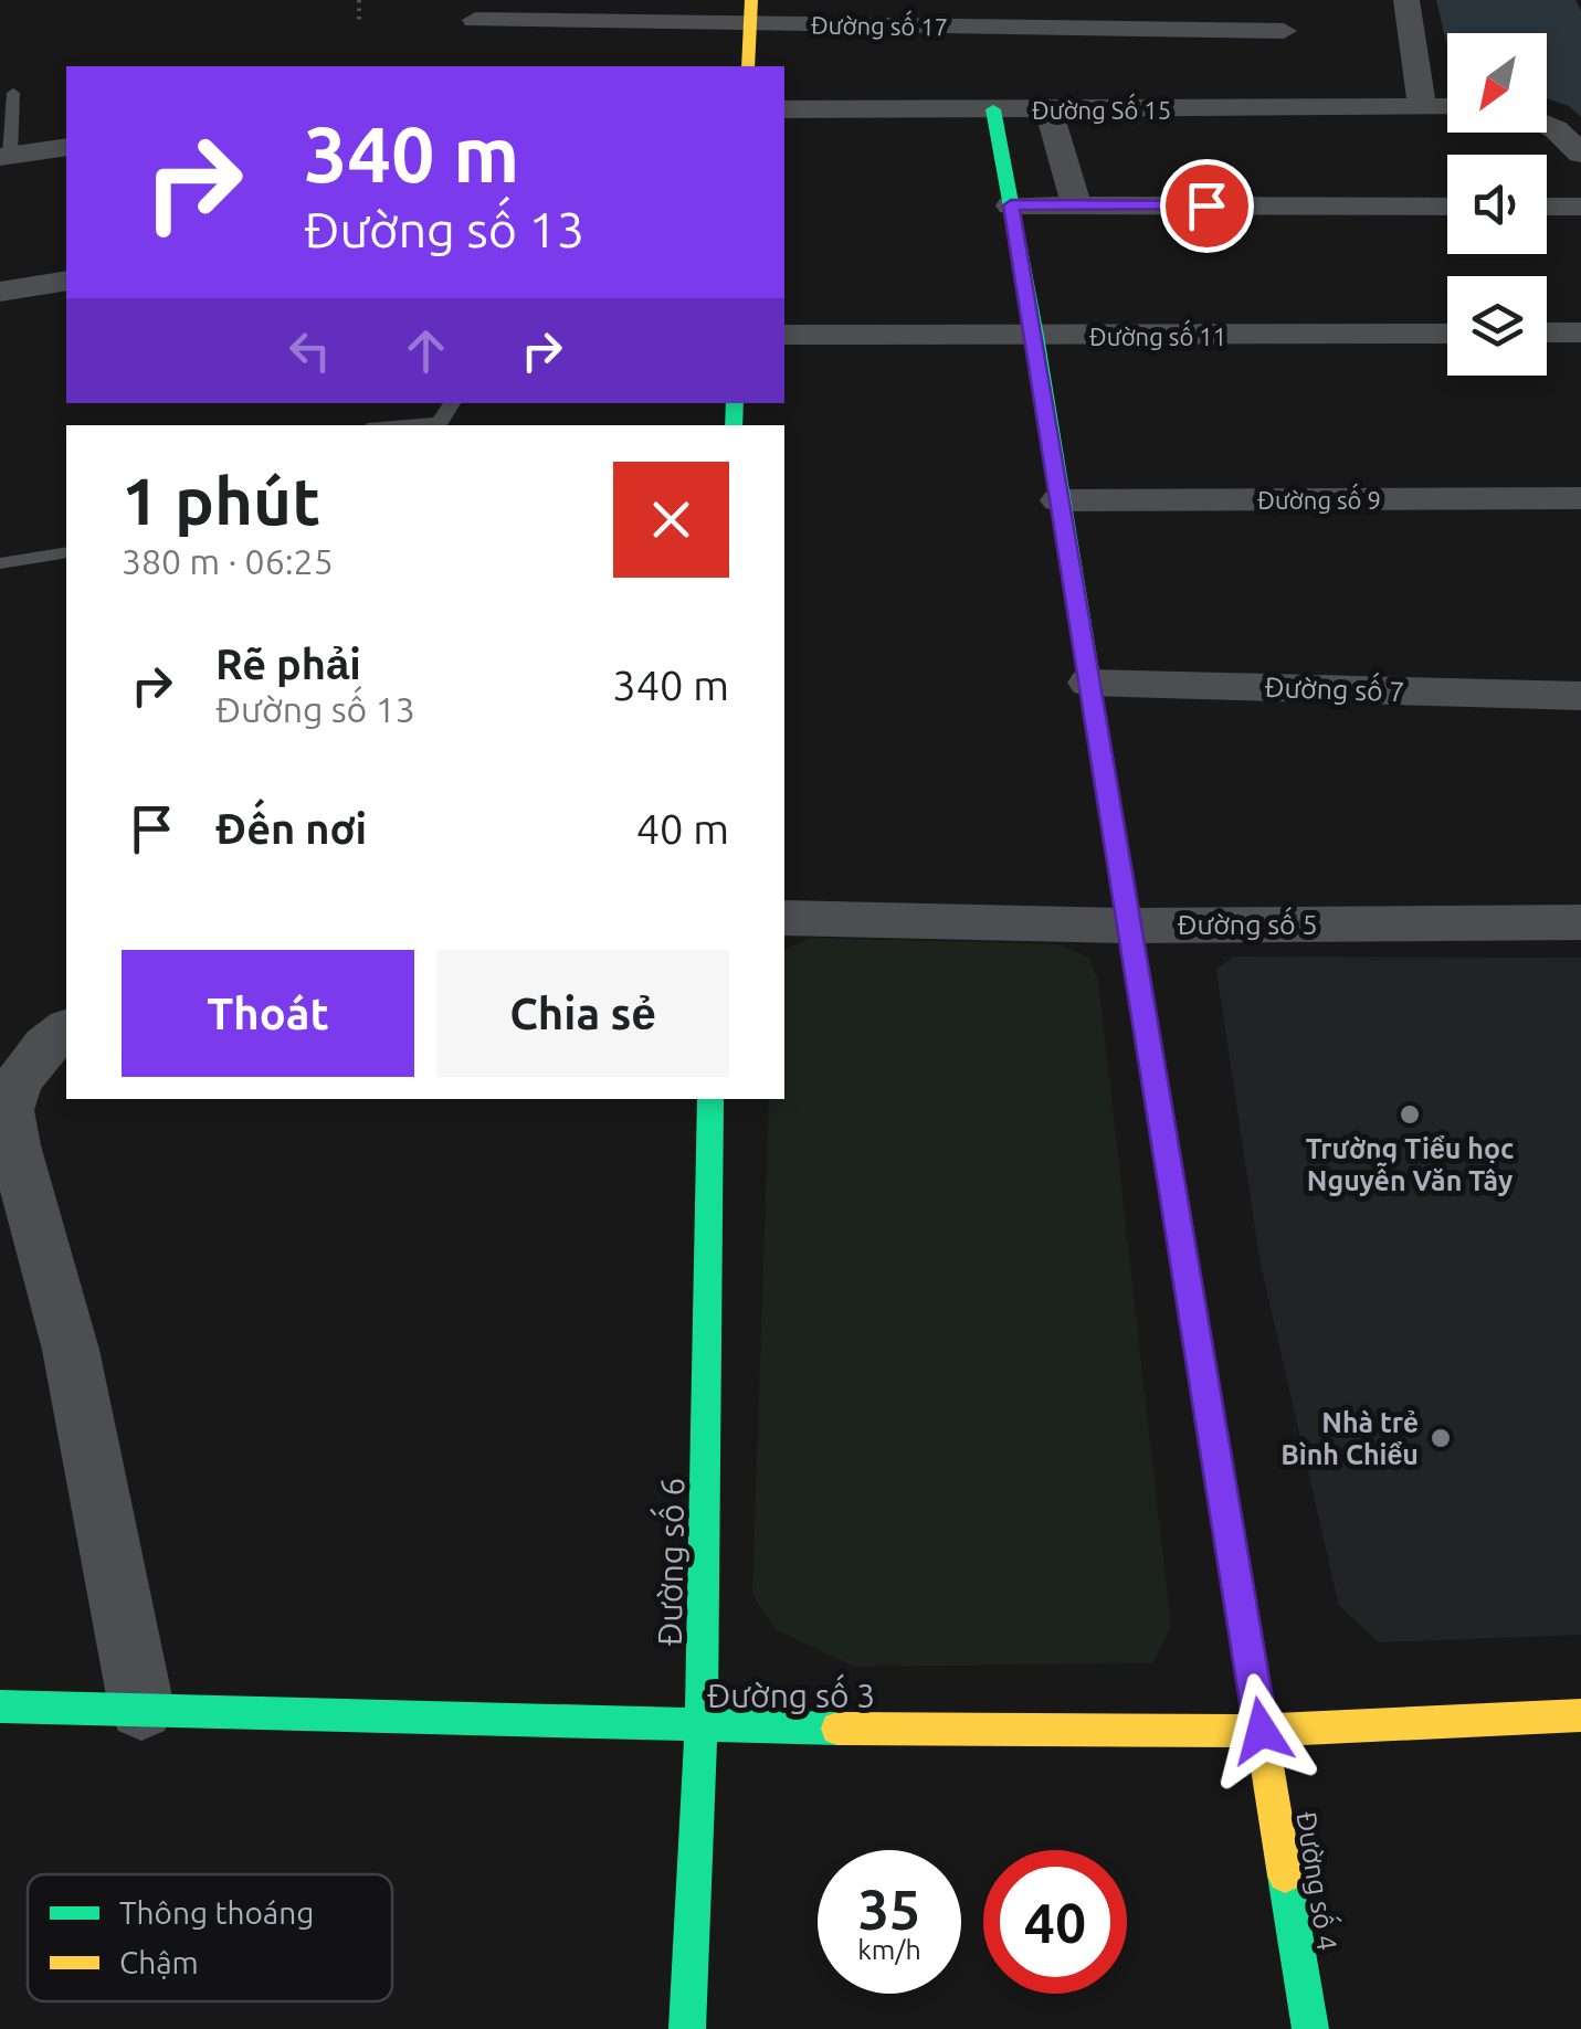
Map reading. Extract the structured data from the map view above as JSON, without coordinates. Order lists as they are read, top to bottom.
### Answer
{
  "streets": {
    "street": [
      "Đường số 17",
      "Đường Số 15",
      "Đường số 11",
      "Đường số 9",
      "Đường số 7",
      "Đường số 5",
      "Đường số 6",
      "Đường số 3",
      "Đường số 4"
    ]
  },
  "crossings": [
    ["Đường Số 15", "Đường số 4"],
    ["Đường số 11", "Đường số 4"],
    ["Đường số 9", "Đường số 4"],
    ["Đường số 7", "Đường số 4"],
    ["Đường số 5", "Đường số 4"],
    ["Đường số 6", "Đường số 3"],
    ["Đường số 3", "Đường số 4"]
  ],
  "places": ["Trường Tiểu học Nguyễn Văn Tây", "Nhà trẻ Bình Chiểu"],
  "legend": ["Thông thoáng", "Chậm"],
  "north": "bottom left",
  "page": {
    "turn": ["340 m", "Đường số 13"],
    "heading": ["1 phút", "380 m · 06:25"],
    "list": [
      {
        "name": "Rẽ phải",
        "note": "Đường số 13",
        "value": "340 m"
      },
      {
        "name": "Đến nơi",
        "value": "40 m"
      }
    ],
    "buttons": ["Thoát", "Chia sẻ"],
    "speed": "35 km/h",
    "limit": "40"
  }
}
